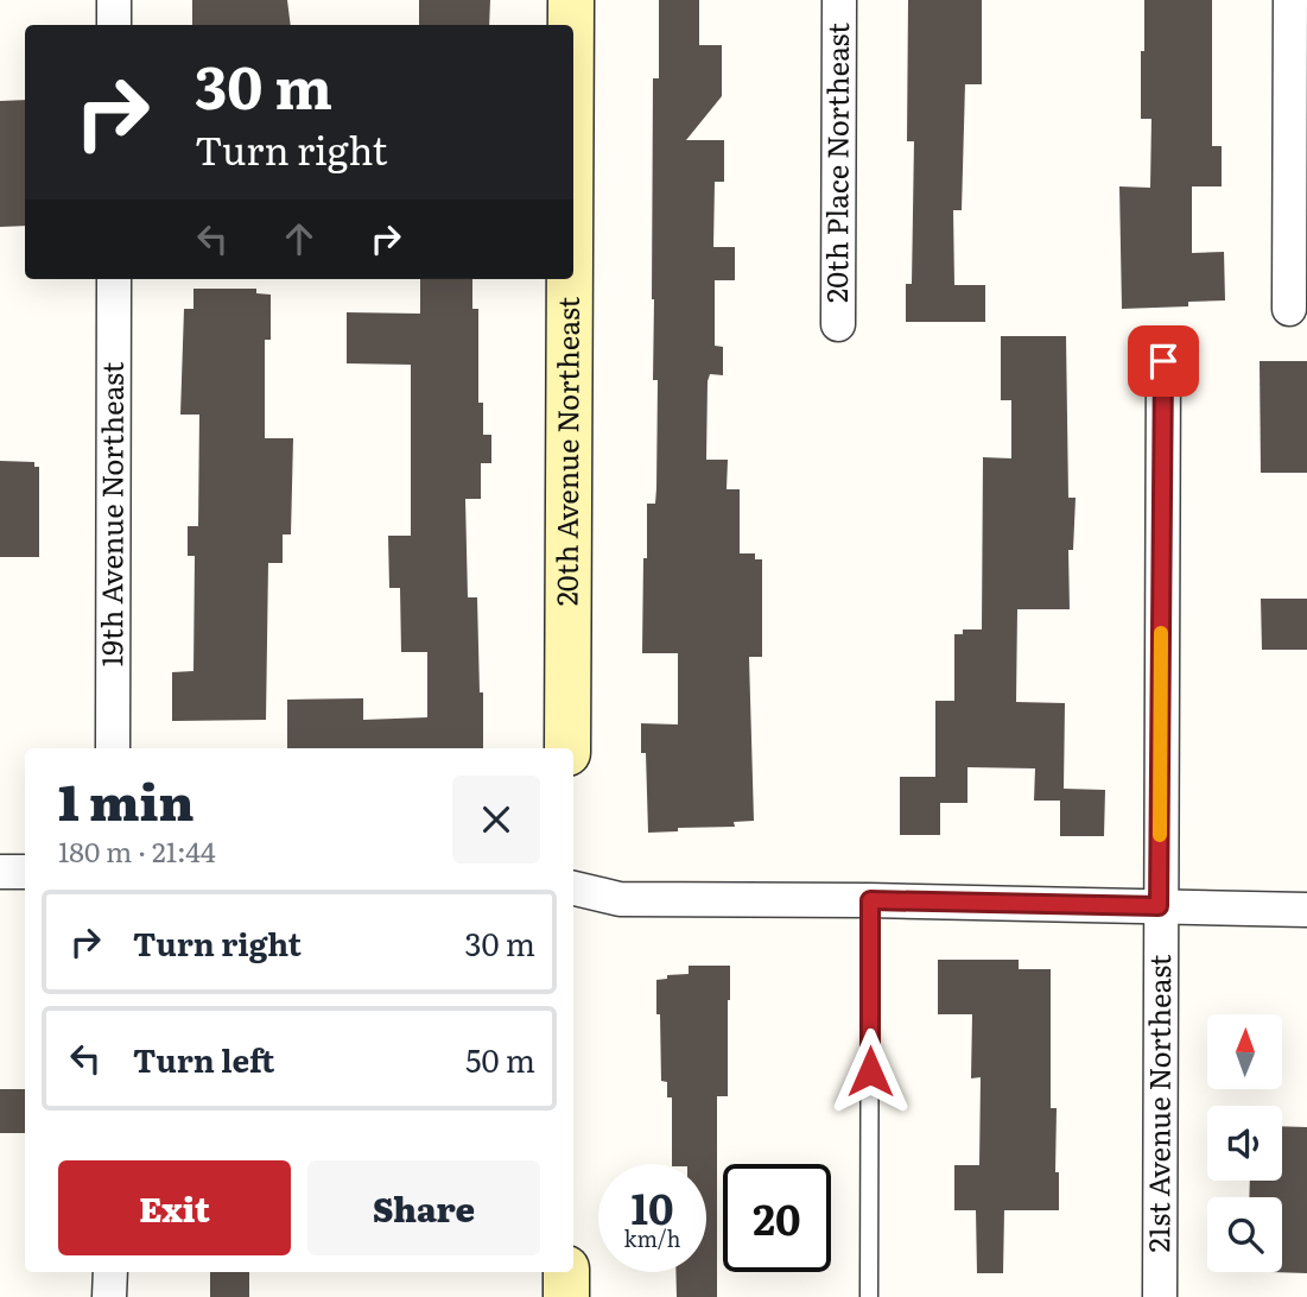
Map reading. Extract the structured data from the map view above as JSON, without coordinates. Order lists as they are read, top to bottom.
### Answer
{
  "streets": {
    "street": [
      "20th Place Northeast",
      "20th Avenue Northeast",
      "19th Avenue Northeast",
      "21st Avenue Northeast"
    ]
  },
  "north": "top",
  "page": {
    "turn": ["30 m", "Turn right"],
    "heading": ["1 min", "180 m · 21:44"],
    "list": [
      {
        "name": "Turn right",
        "value": "30 m"
      },
      {
        "name": "Turn left",
        "value": "50 m"
      }
    ],
    "buttons": ["Exit", "Share"],
    "speed": "10 km/h",
    "limit": "20"
  }
}
